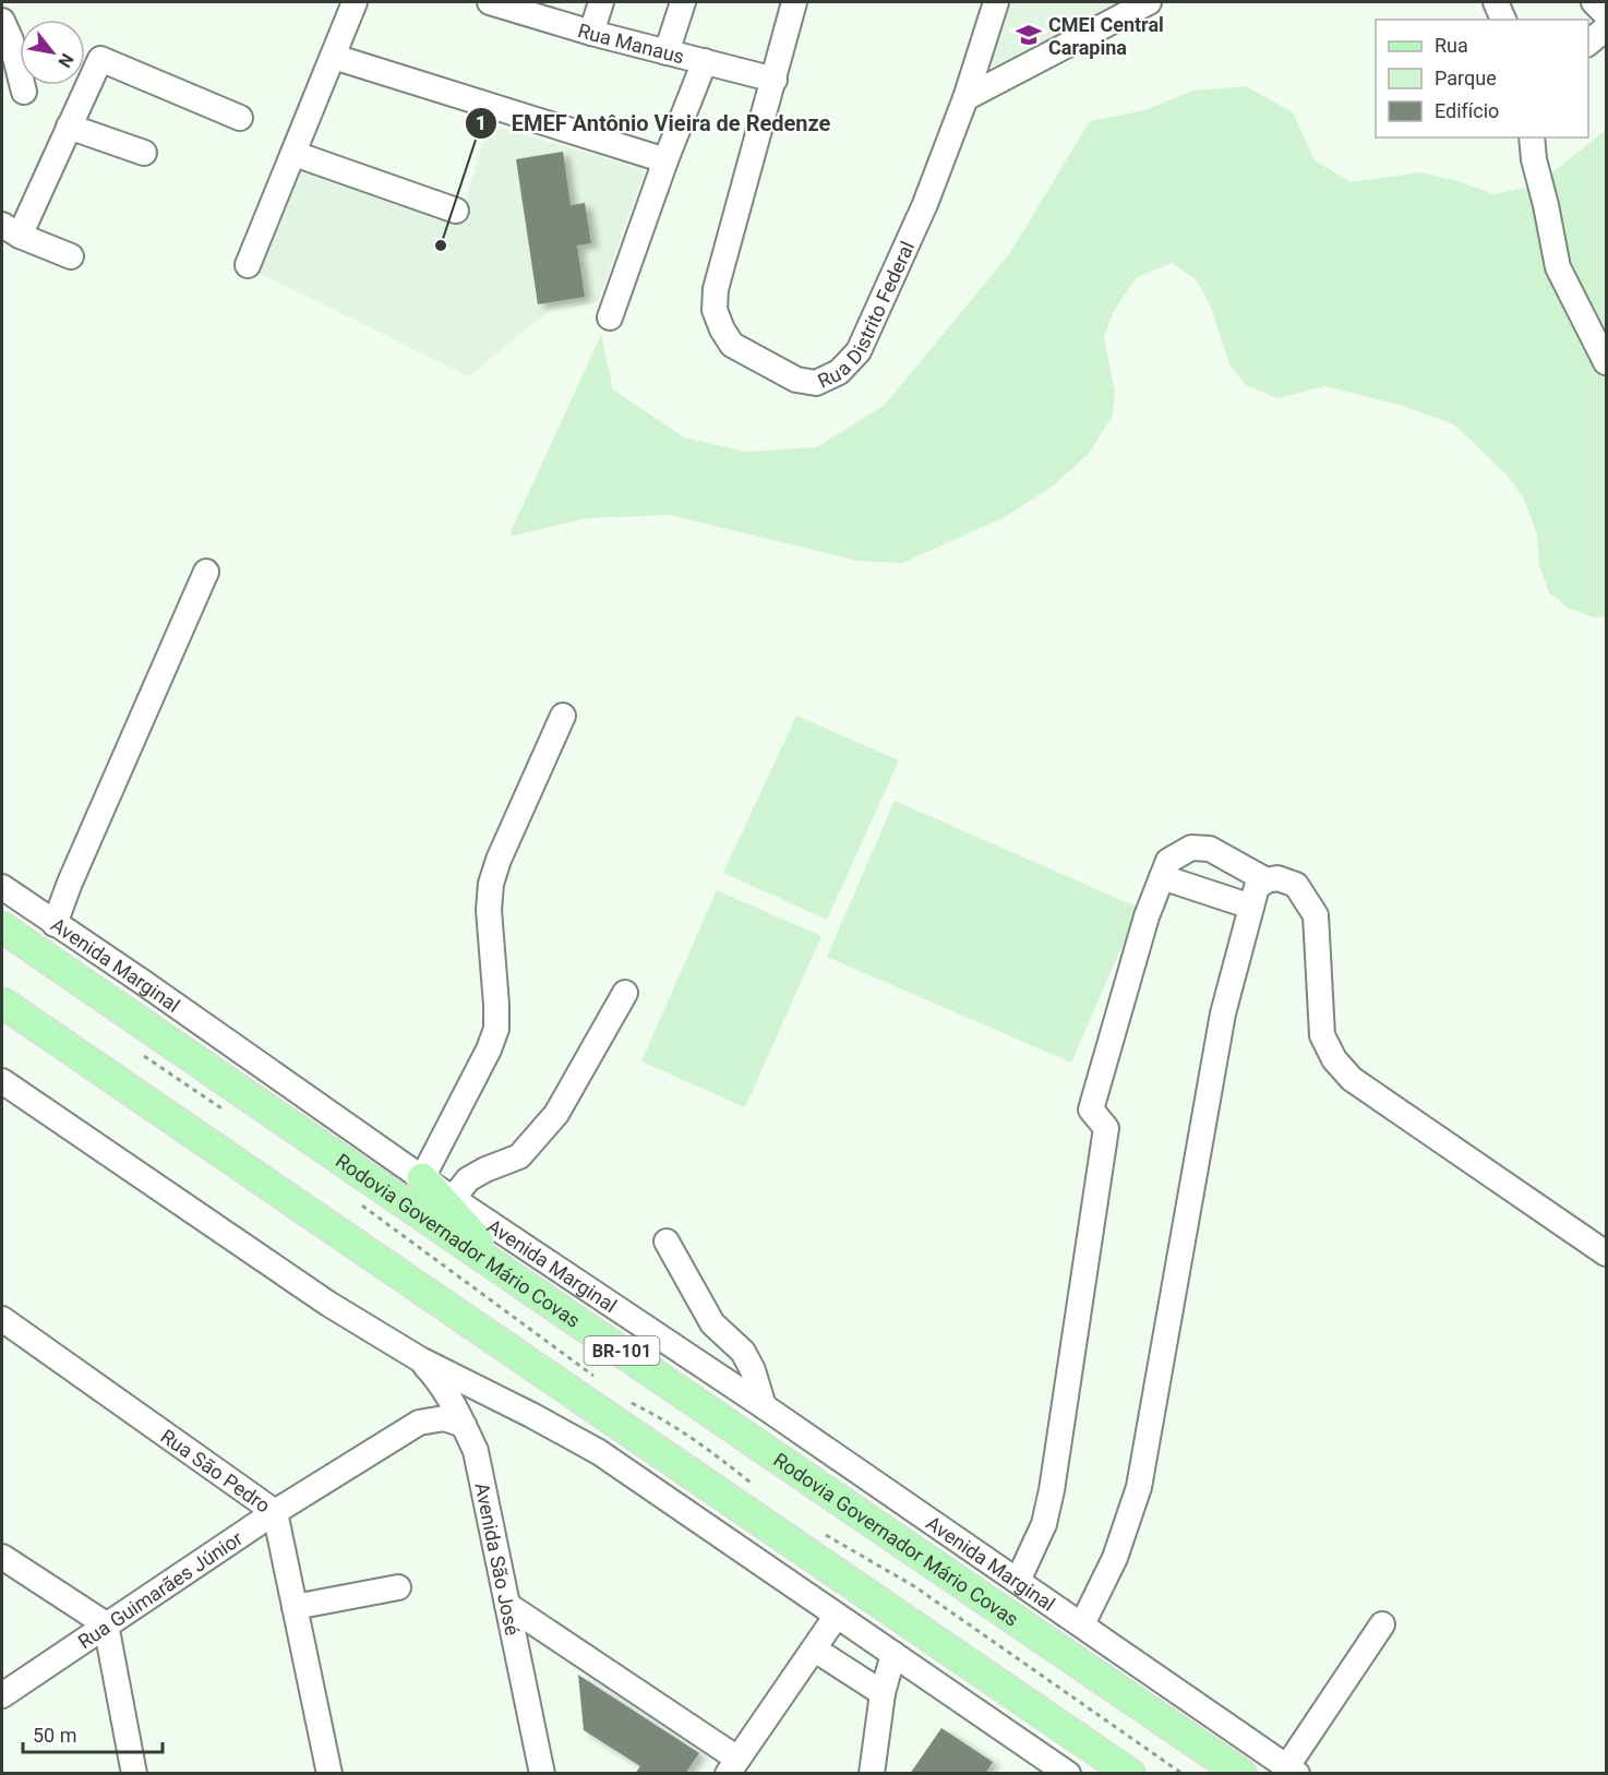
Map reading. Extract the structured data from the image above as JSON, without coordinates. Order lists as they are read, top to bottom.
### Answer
{
  "streets": {
    "main road": ["Rodovia Governador Mário Covas", "BR-101"],
    "street": [
      "Rua Manaus",
      "Rua Distrito Federal",
      "Avenida Marginal",
      "Rua São Pedro",
      "Avenida São José",
      "Rua Guimarães Júnior"
    ]
  },
  "crossings": [
    ["Rua Manaus", "Rua Distrito Federal"],
    ["Rua São Pedro", "Rua Guimarães Júnior"],
    ["Avenida São José", "Rua Guimarães Júnior"]
  ],
  "places": {
    "school or university": ["CMEI Central Carapina"],
    "other": ["EMEF Antônio Vieira de Redenze"]
  },
  "legend": ["Rua", "Parque", "Edifício"],
  "scale_bar": "50 m",
  "north": "bottom right"
}
